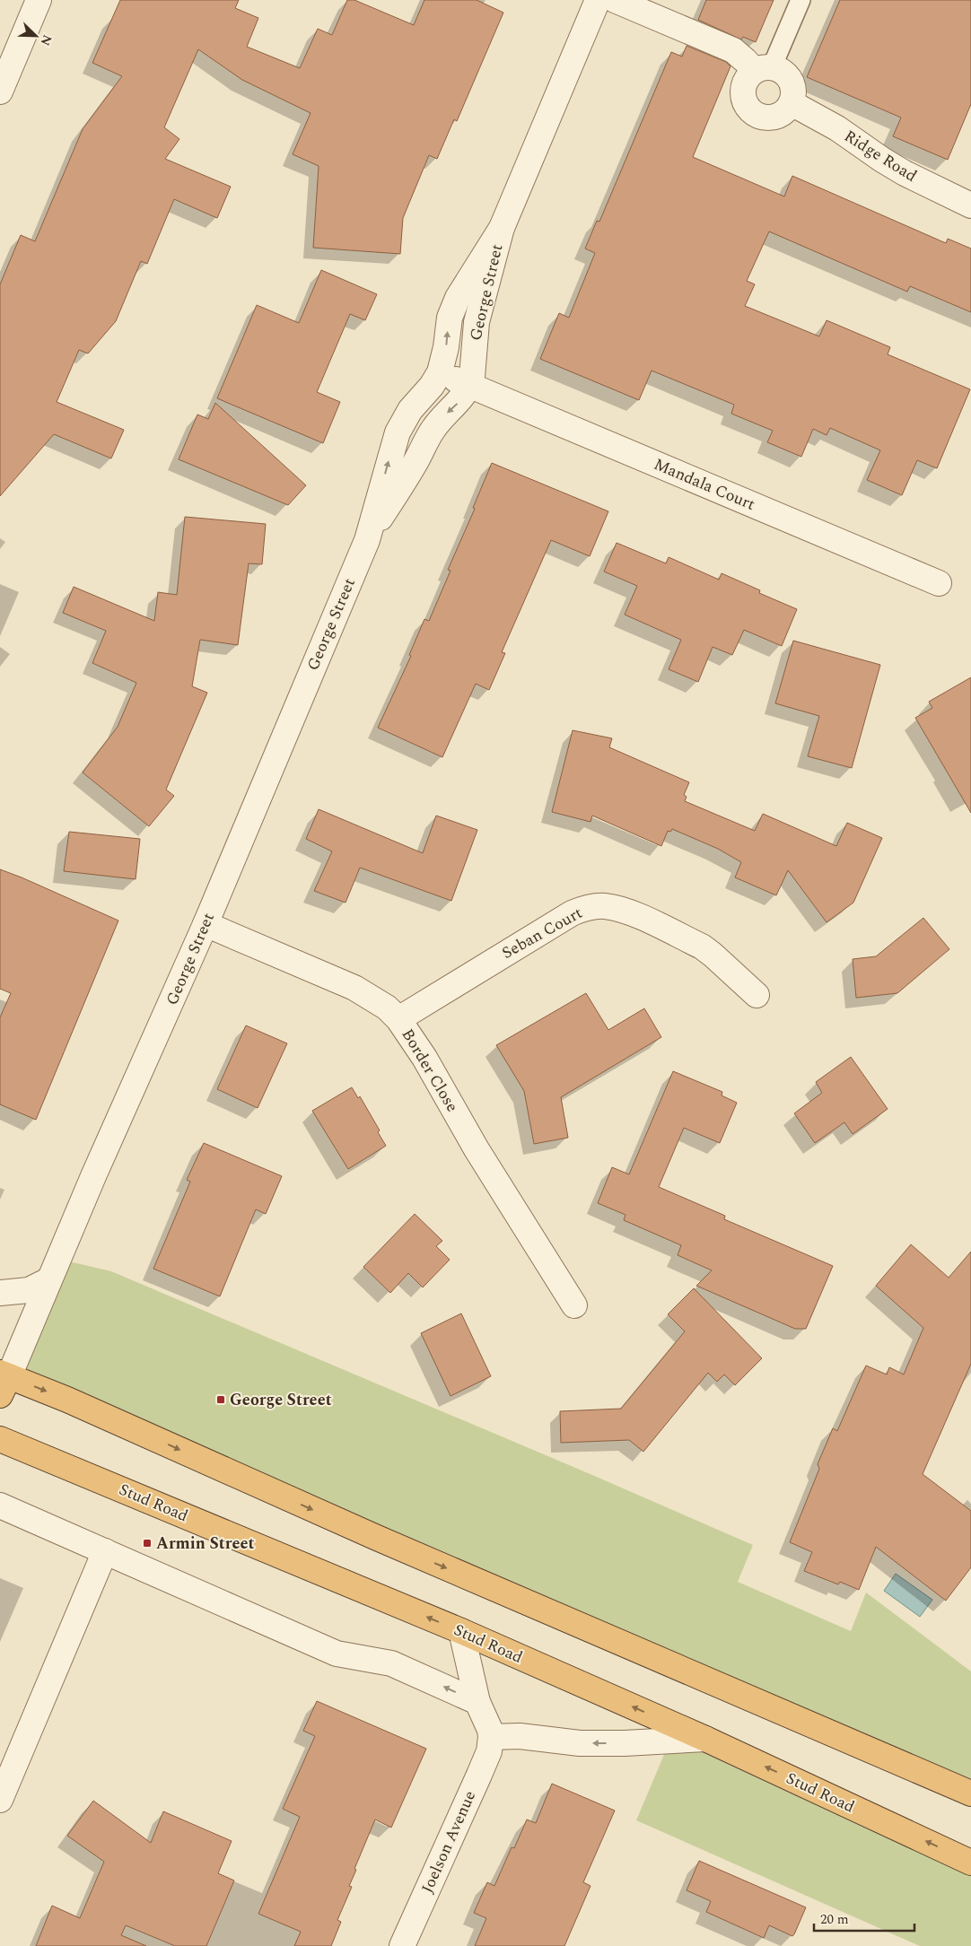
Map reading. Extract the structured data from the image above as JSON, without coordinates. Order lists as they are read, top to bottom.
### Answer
{
  "streets": {
    "highway": ["Stud Road"],
    "street": [
      "Ridge Road",
      "George Street",
      "Mandala Court",
      "Seban Court",
      "Border Close",
      "Joelson Avenue"
    ]
  },
  "crossings": [
    ["George Street", "Mandala Court"],
    ["George Street", "Border Close"],
    ["Seban Court", "Border Close"]
  ],
  "places": {
    "transit": ["George Street", "Armin Street"]
  },
  "scale_bar": "20 m",
  "north": "bottom right"
}
